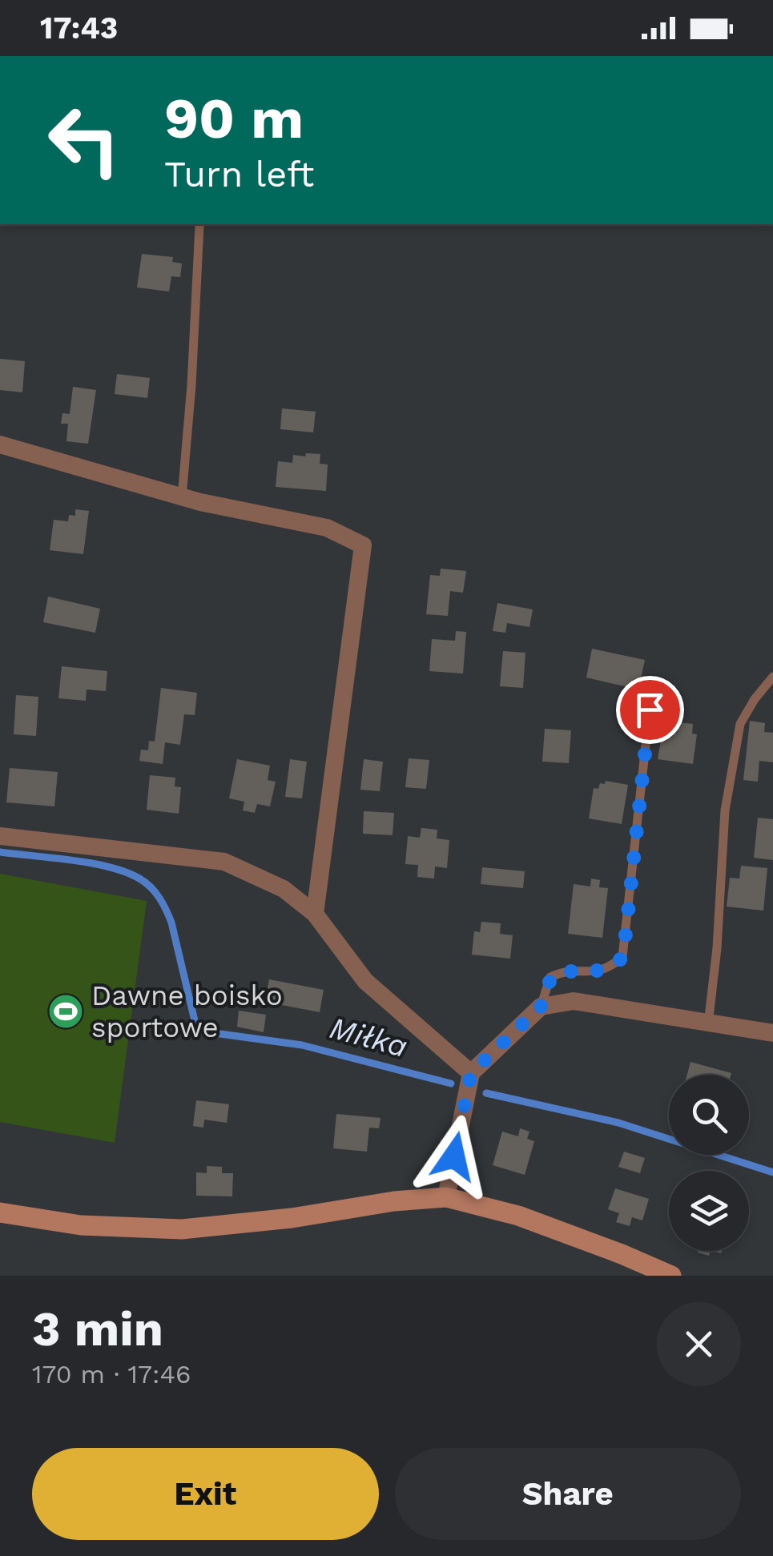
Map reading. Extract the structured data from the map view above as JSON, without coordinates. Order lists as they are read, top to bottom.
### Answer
{
  "water": ["Miłka"],
  "places": {
    "sports": ["Dawne boisko sportowe"]
  },
  "page": {
    "status": "17:43",
    "turn": ["90 m", "Turn left"],
    "heading": ["3 min", "170 m · 17:46"],
    "buttons": ["Exit", "Share"]
  }
}
